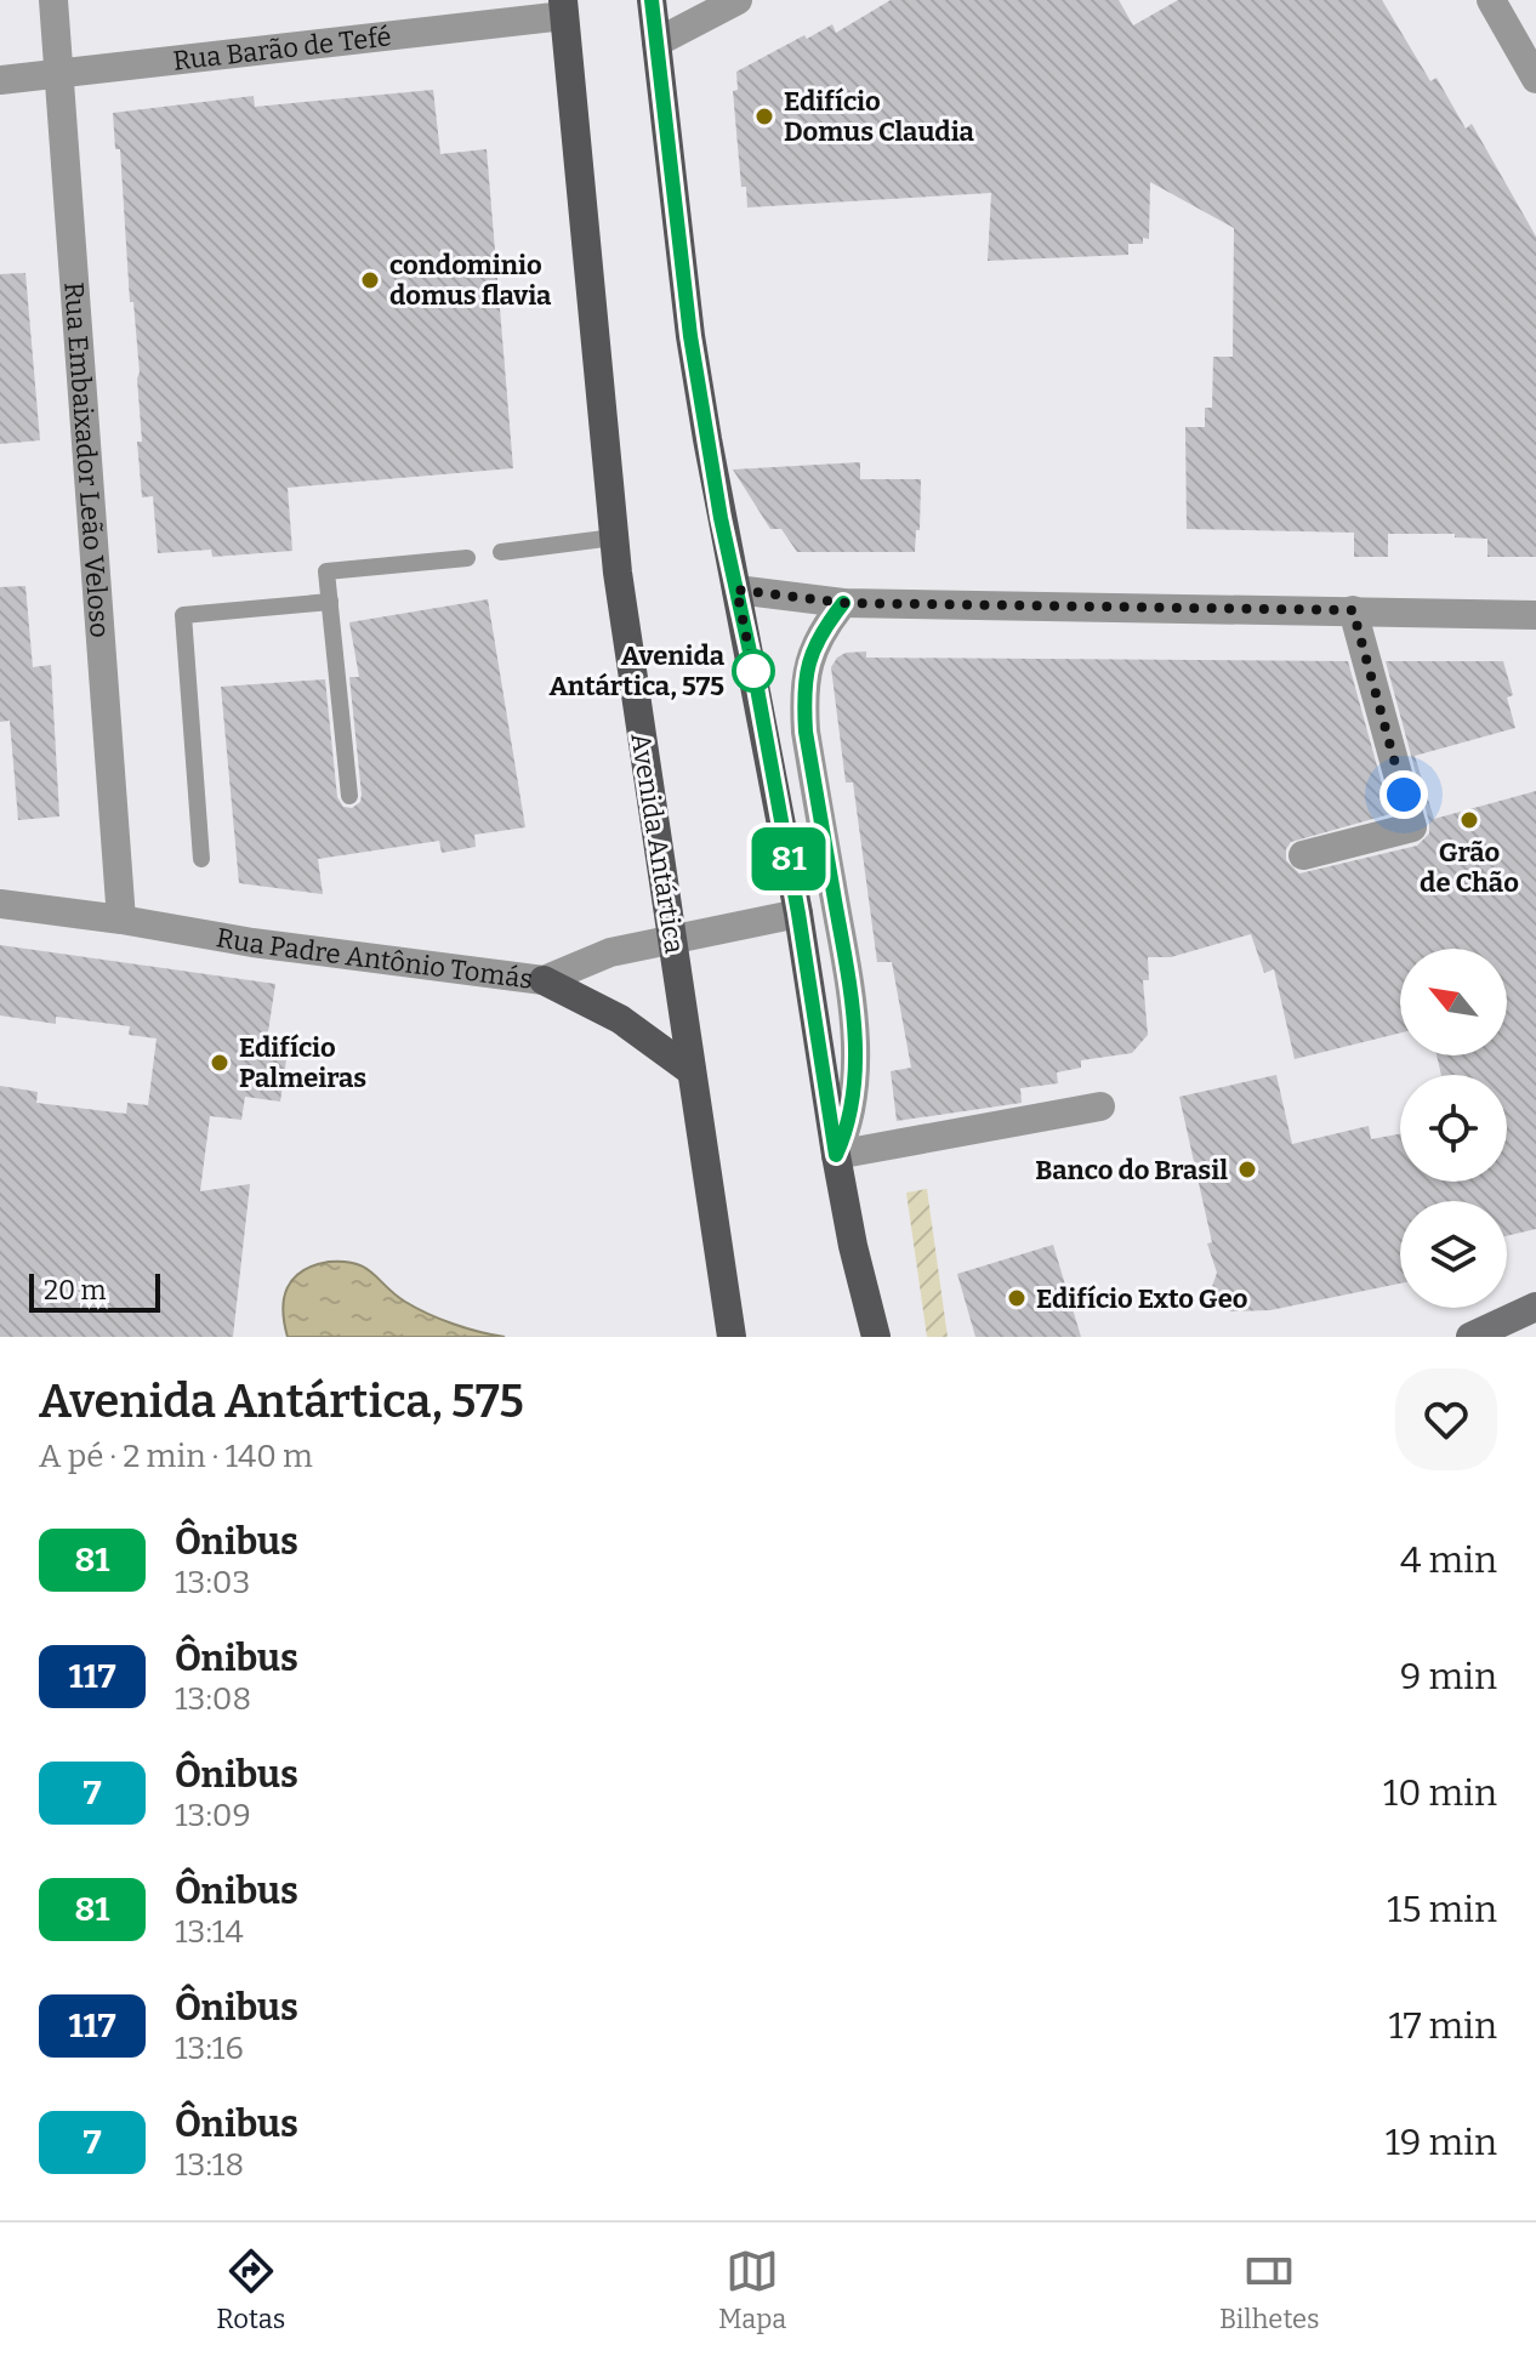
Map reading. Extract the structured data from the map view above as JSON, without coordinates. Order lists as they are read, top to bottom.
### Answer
{
  "streets": {
    "main road": ["Avenida Antártica"],
    "street": ["Rua Barão de Tefé", "Rua Embaixador Leão Veloso", "Rua Padre Antônio Tomás"]
  },
  "crossings": [
    ["Rua Barão de Tefé", "Rua Embaixador Leão Veloso"],
    ["Rua Barão de Tefé", "Avenida Antártica"],
    ["Rua Embaixador Leão Veloso", "Rua Padre Antônio Tomás"],
    ["Avenida Antártica", "Rua Padre Antônio Tomás"]
  ],
  "places": [
    "Edifício Domus Claudia",
    "condominio domus flavia",
    "Avenida Antártica, 575",
    "Grão de Chão",
    "Edifício Palmeiras",
    "Banco do Brasil",
    "Edifício Exto Geo"
  ],
  "lines": ["bus line 81"],
  "scale_bar": "20 m",
  "north": "top left",
  "page": {
    "on_map": "81",
    "scale": "20 m",
    "heading": ["Avenida Antártica, 575", "A pé · 2 min · 140 m"],
    "list": [
      {
        "mark": "81",
        "name": "Ônibus",
        "note": "13:03",
        "value": "4 min"
      },
      {
        "mark": "117",
        "name": "Ônibus",
        "note": "13:08",
        "value": "9 min"
      },
      {
        "mark": "7",
        "name": "Ônibus",
        "note": "13:09",
        "value": "10 min"
      },
      {
        "mark": "81",
        "name": "Ônibus",
        "note": "13:14",
        "value": "15 min"
      },
      {
        "mark": "117",
        "name": "Ônibus",
        "note": "13:16",
        "value": "17 min"
      },
      {
        "mark": "7",
        "name": "Ônibus",
        "note": "13:18",
        "value": "19 min"
      }
    ],
    "tabs": ["Rotas", "Mapa", "Bilhetes"]
  }
}
